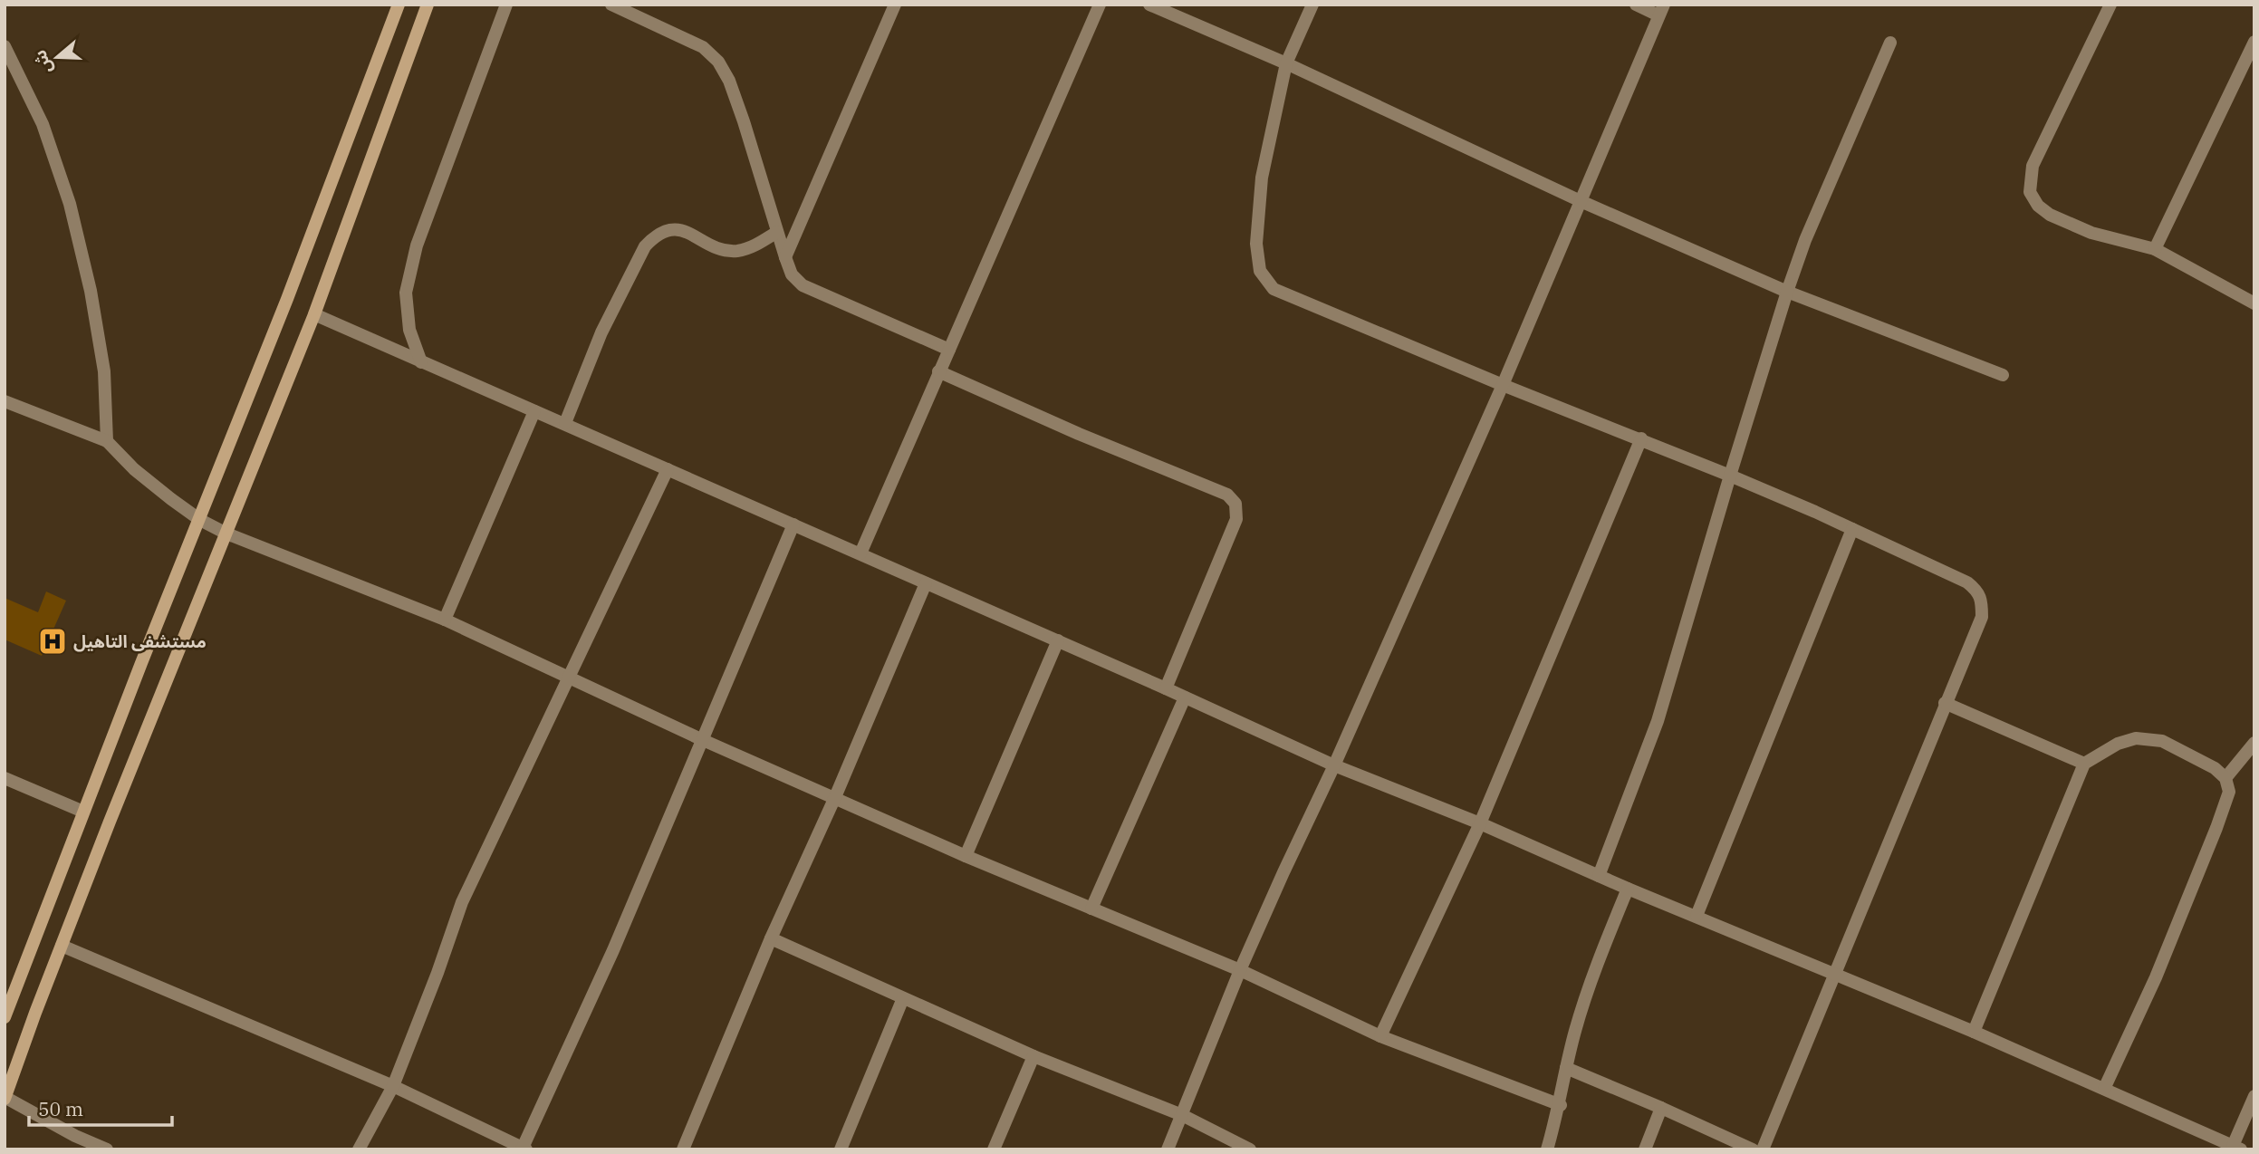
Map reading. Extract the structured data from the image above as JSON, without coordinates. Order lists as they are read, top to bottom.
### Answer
{
  "places": {
    "hospital": ["مستشفى التاهيل"]
  },
  "scale_bar": "50 m",
  "north": "left"
}
